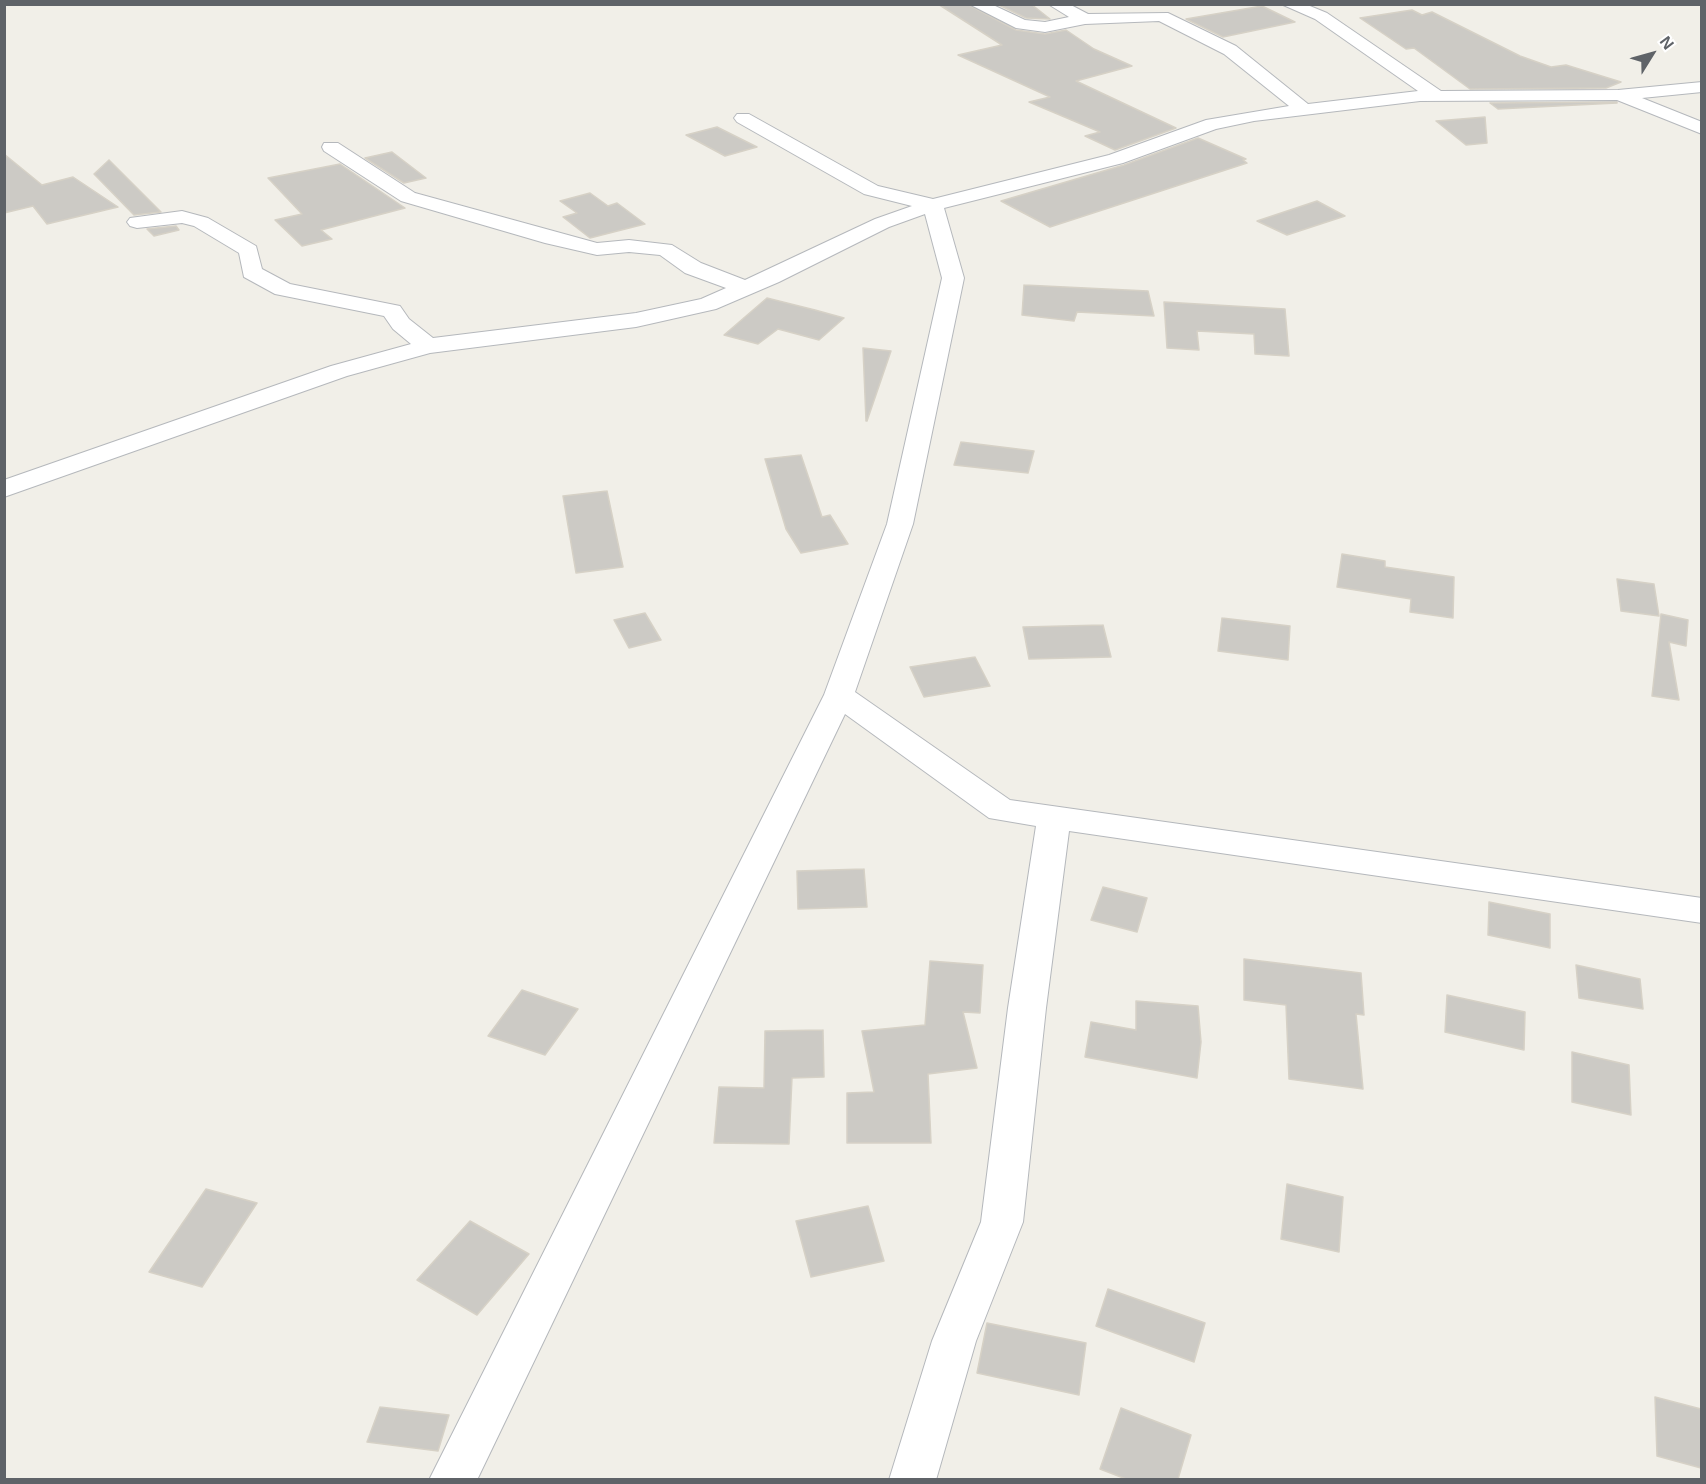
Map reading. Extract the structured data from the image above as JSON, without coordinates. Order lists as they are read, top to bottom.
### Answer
{
  "north": "top right"
}
